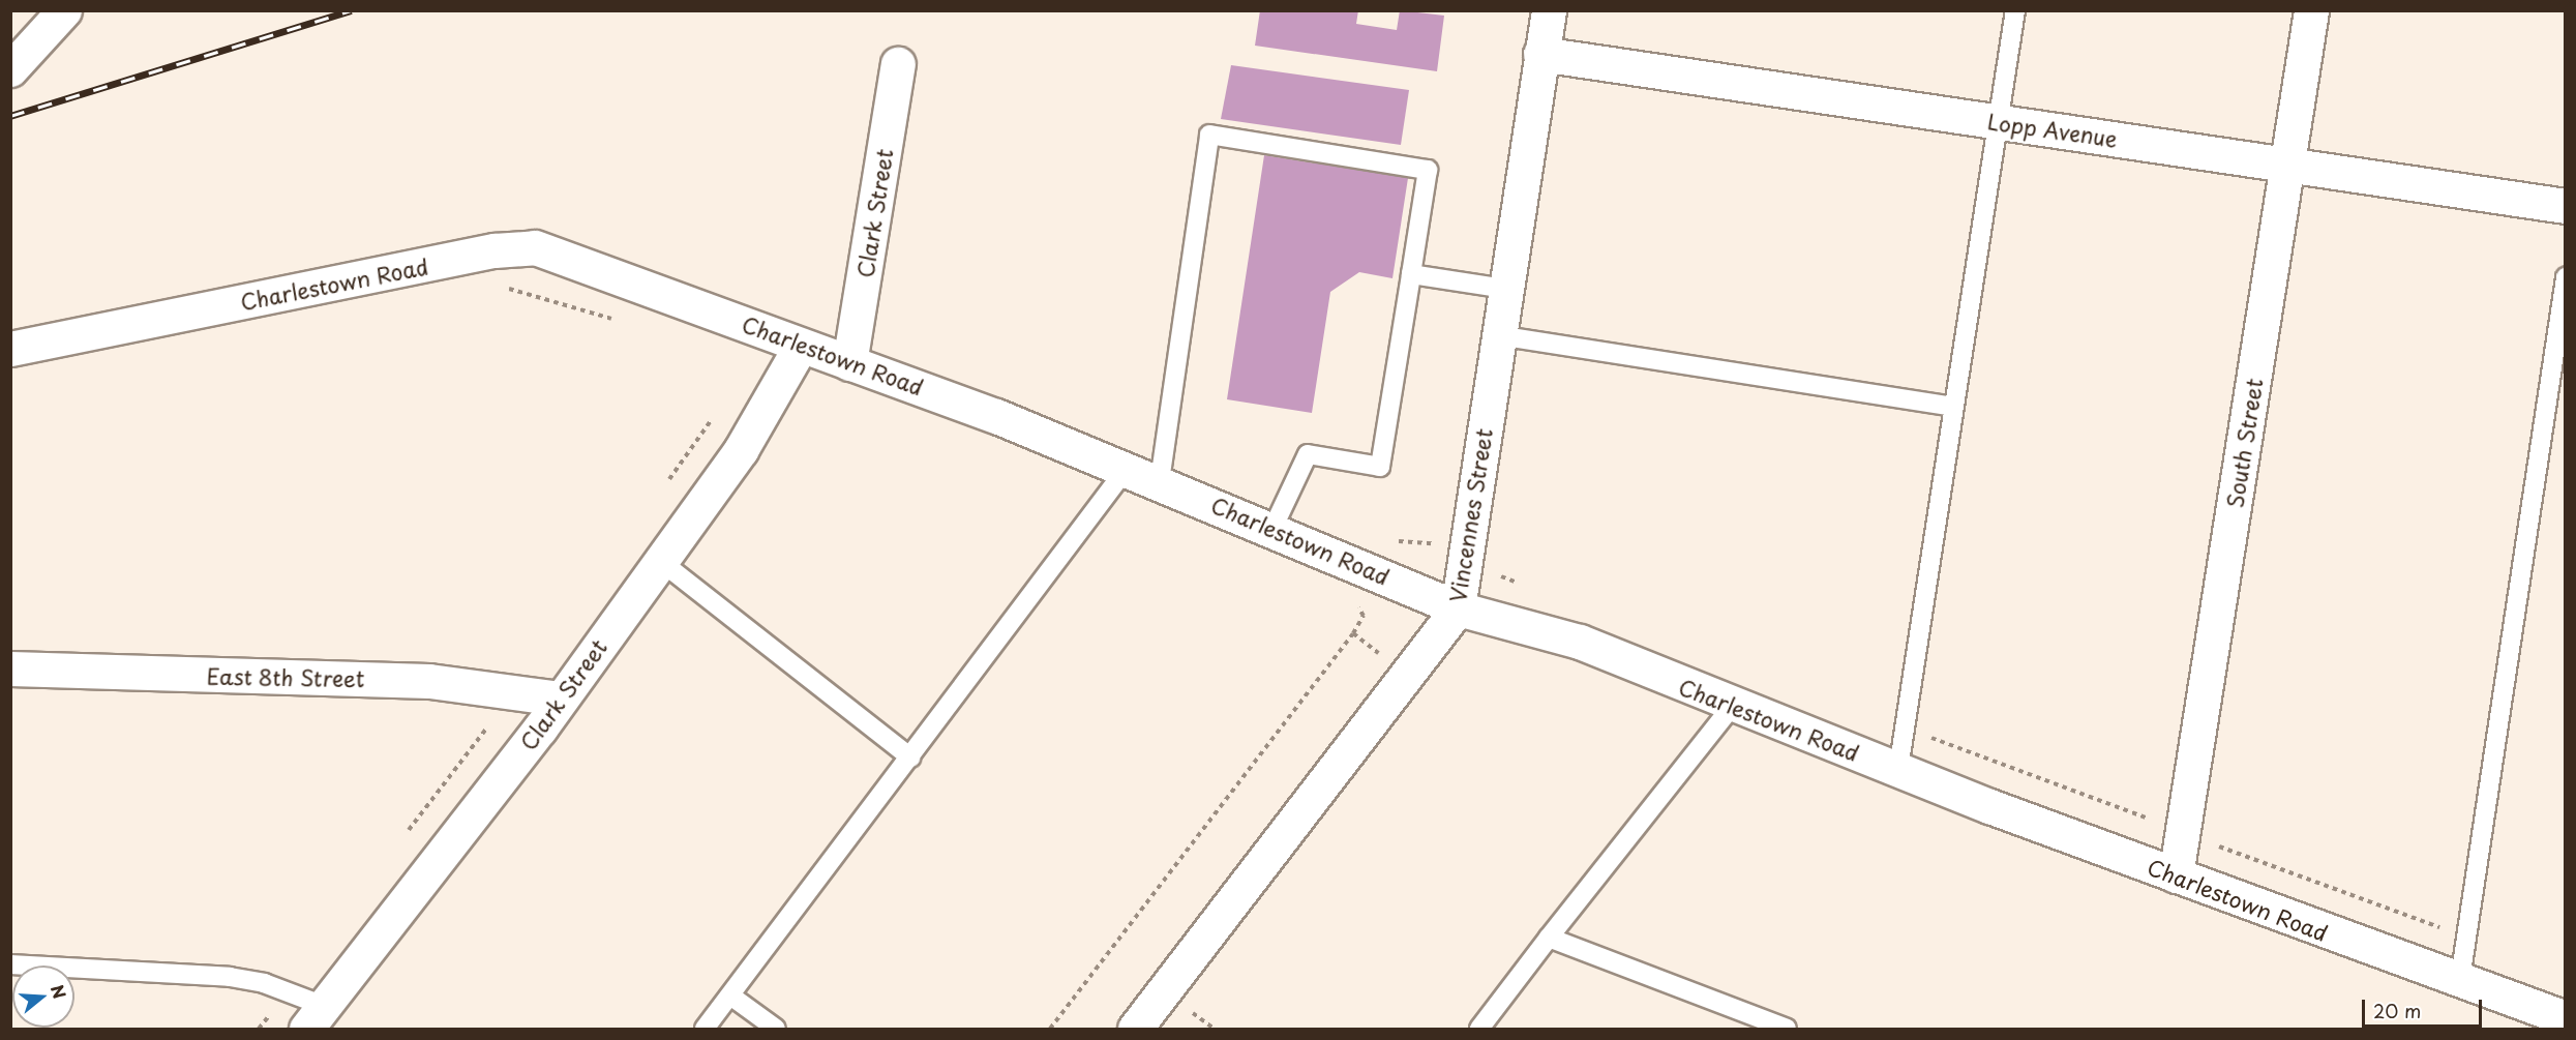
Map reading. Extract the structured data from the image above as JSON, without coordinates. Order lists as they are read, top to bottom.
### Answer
{
  "streets": {
    "street": [
      "Lopp Avenue",
      "Clark Street",
      "Charlestown Road",
      "South Street",
      "Vincennes Street",
      "East 8th Street"
    ]
  },
  "crossings": [
    ["Lopp Avenue", "South Street"],
    ["Lopp Avenue", "Vincennes Street"],
    ["Clark Street", "Charlestown Road"],
    ["Clark Street", "East 8th Street"],
    ["Charlestown Road", "South Street"],
    ["Charlestown Road", "Vincennes Street"]
  ],
  "scale_bar": "20 m",
  "north": "right"
}
